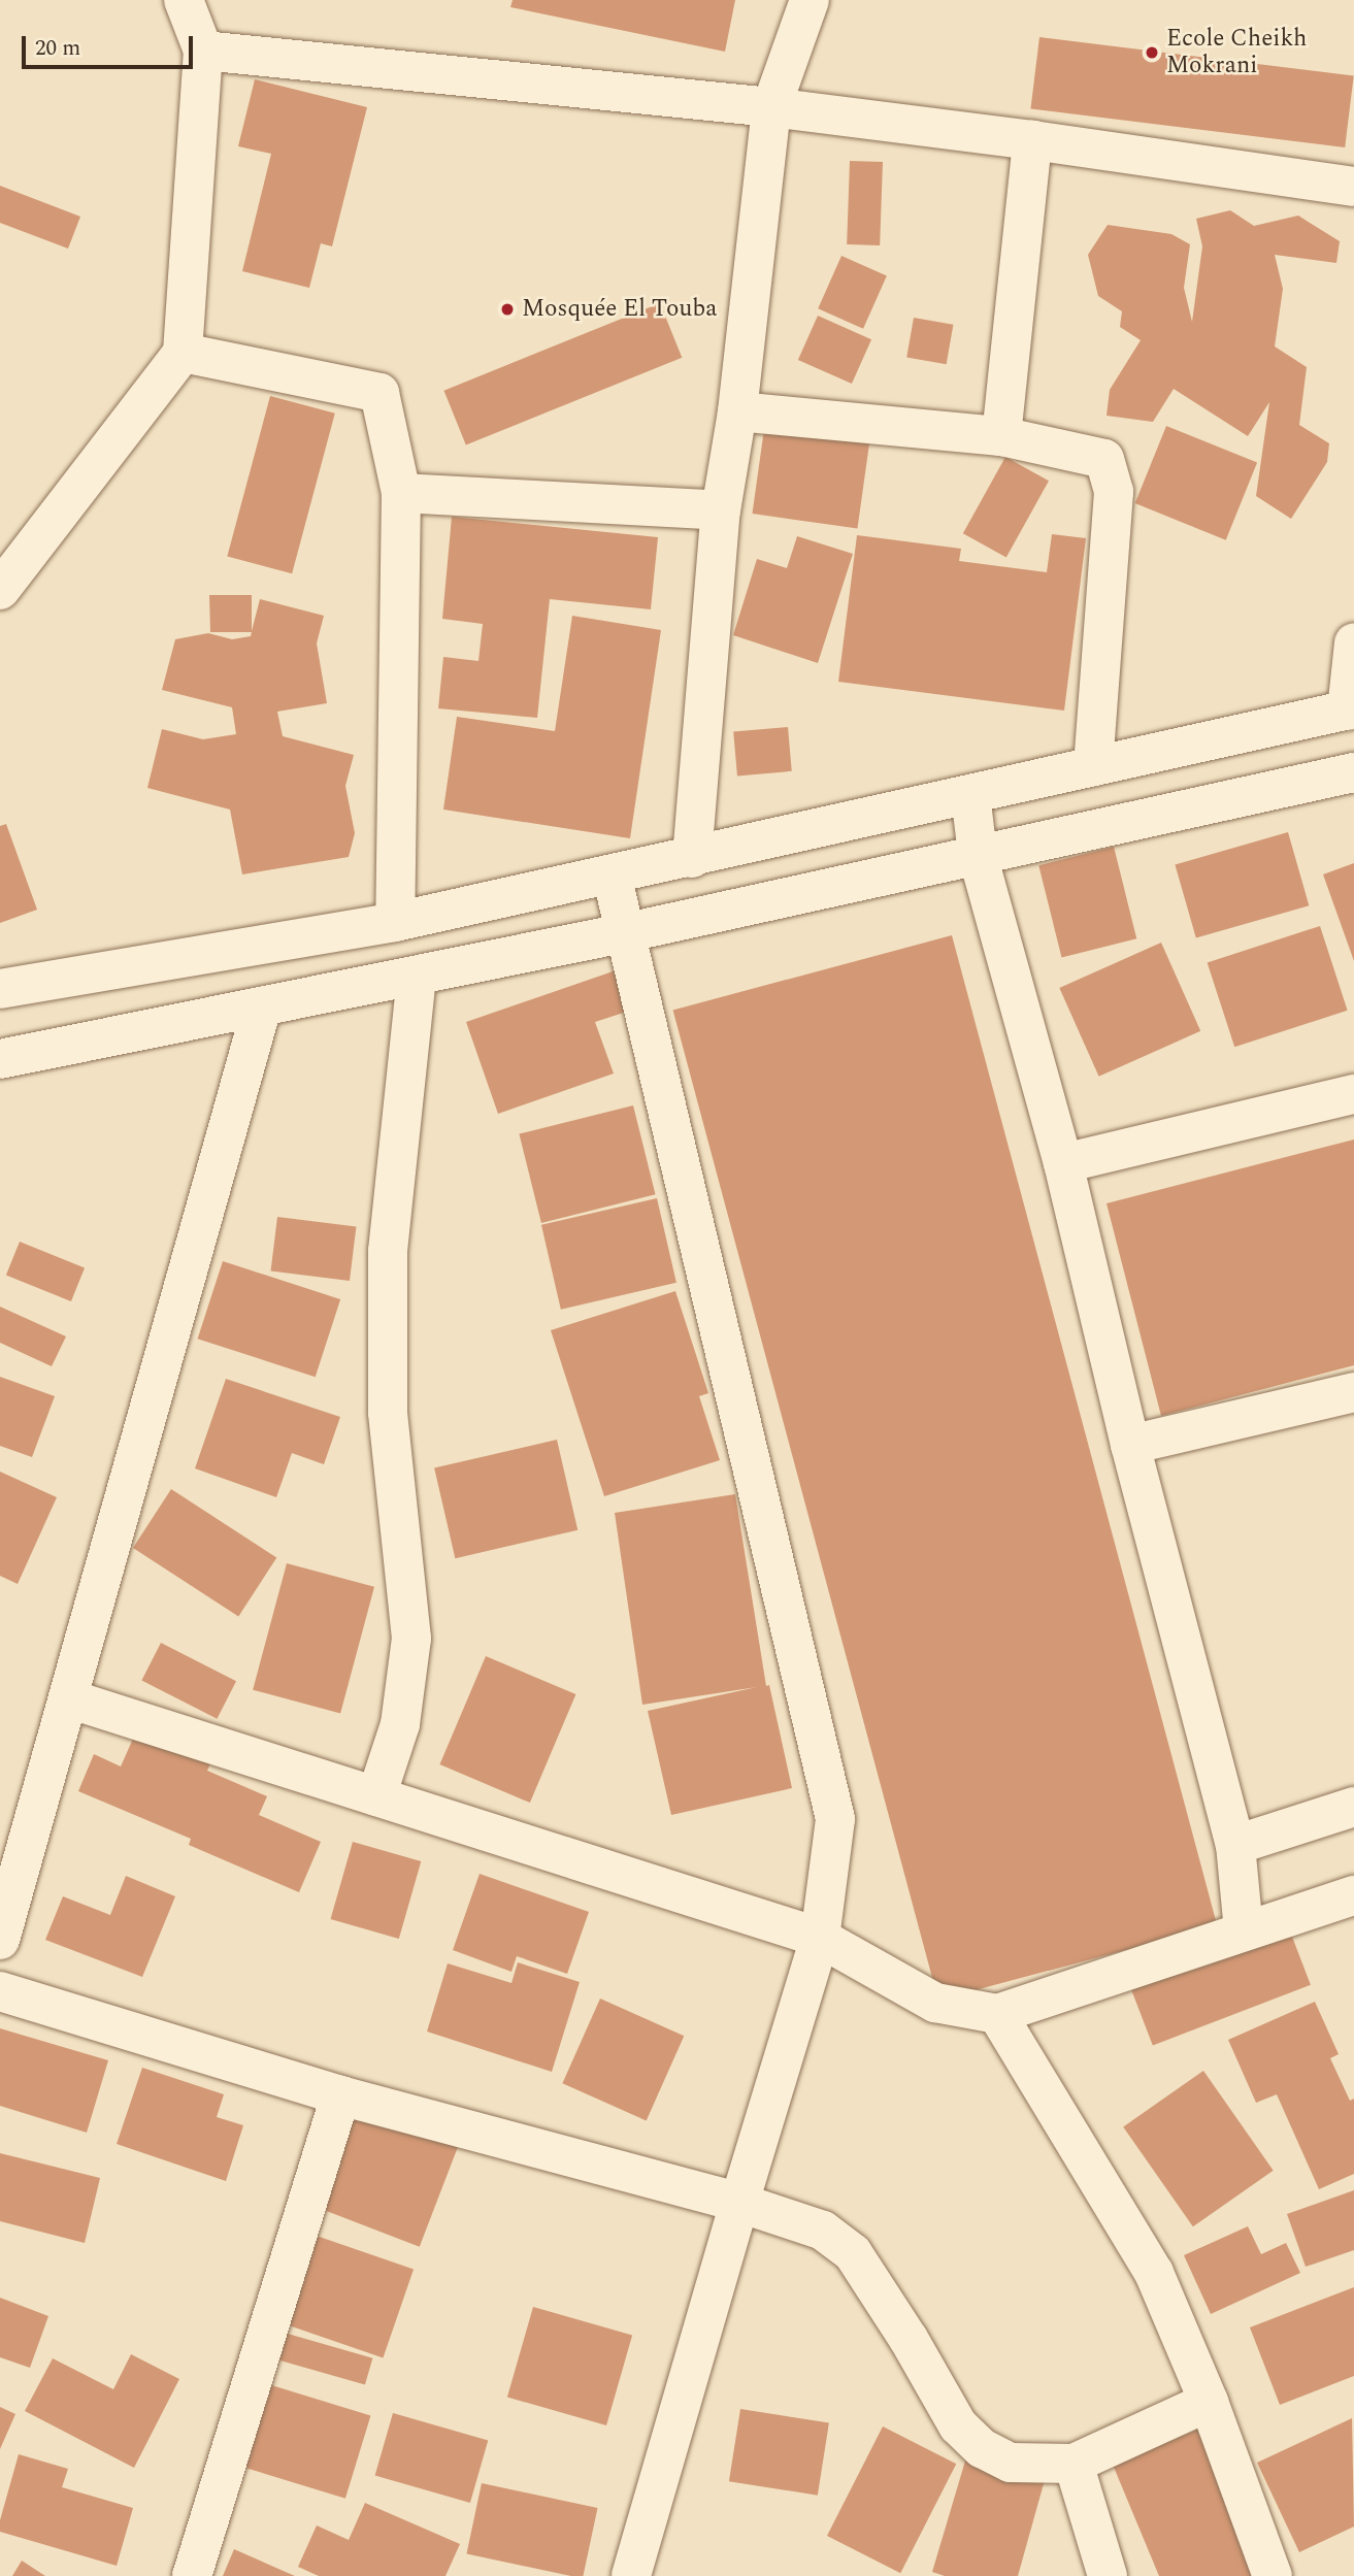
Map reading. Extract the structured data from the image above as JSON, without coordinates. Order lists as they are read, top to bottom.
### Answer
{
  "places": ["Ecole Cheikh Mokrani", "Mosquée El Touba"],
  "scale_bar": "20 m"
}
